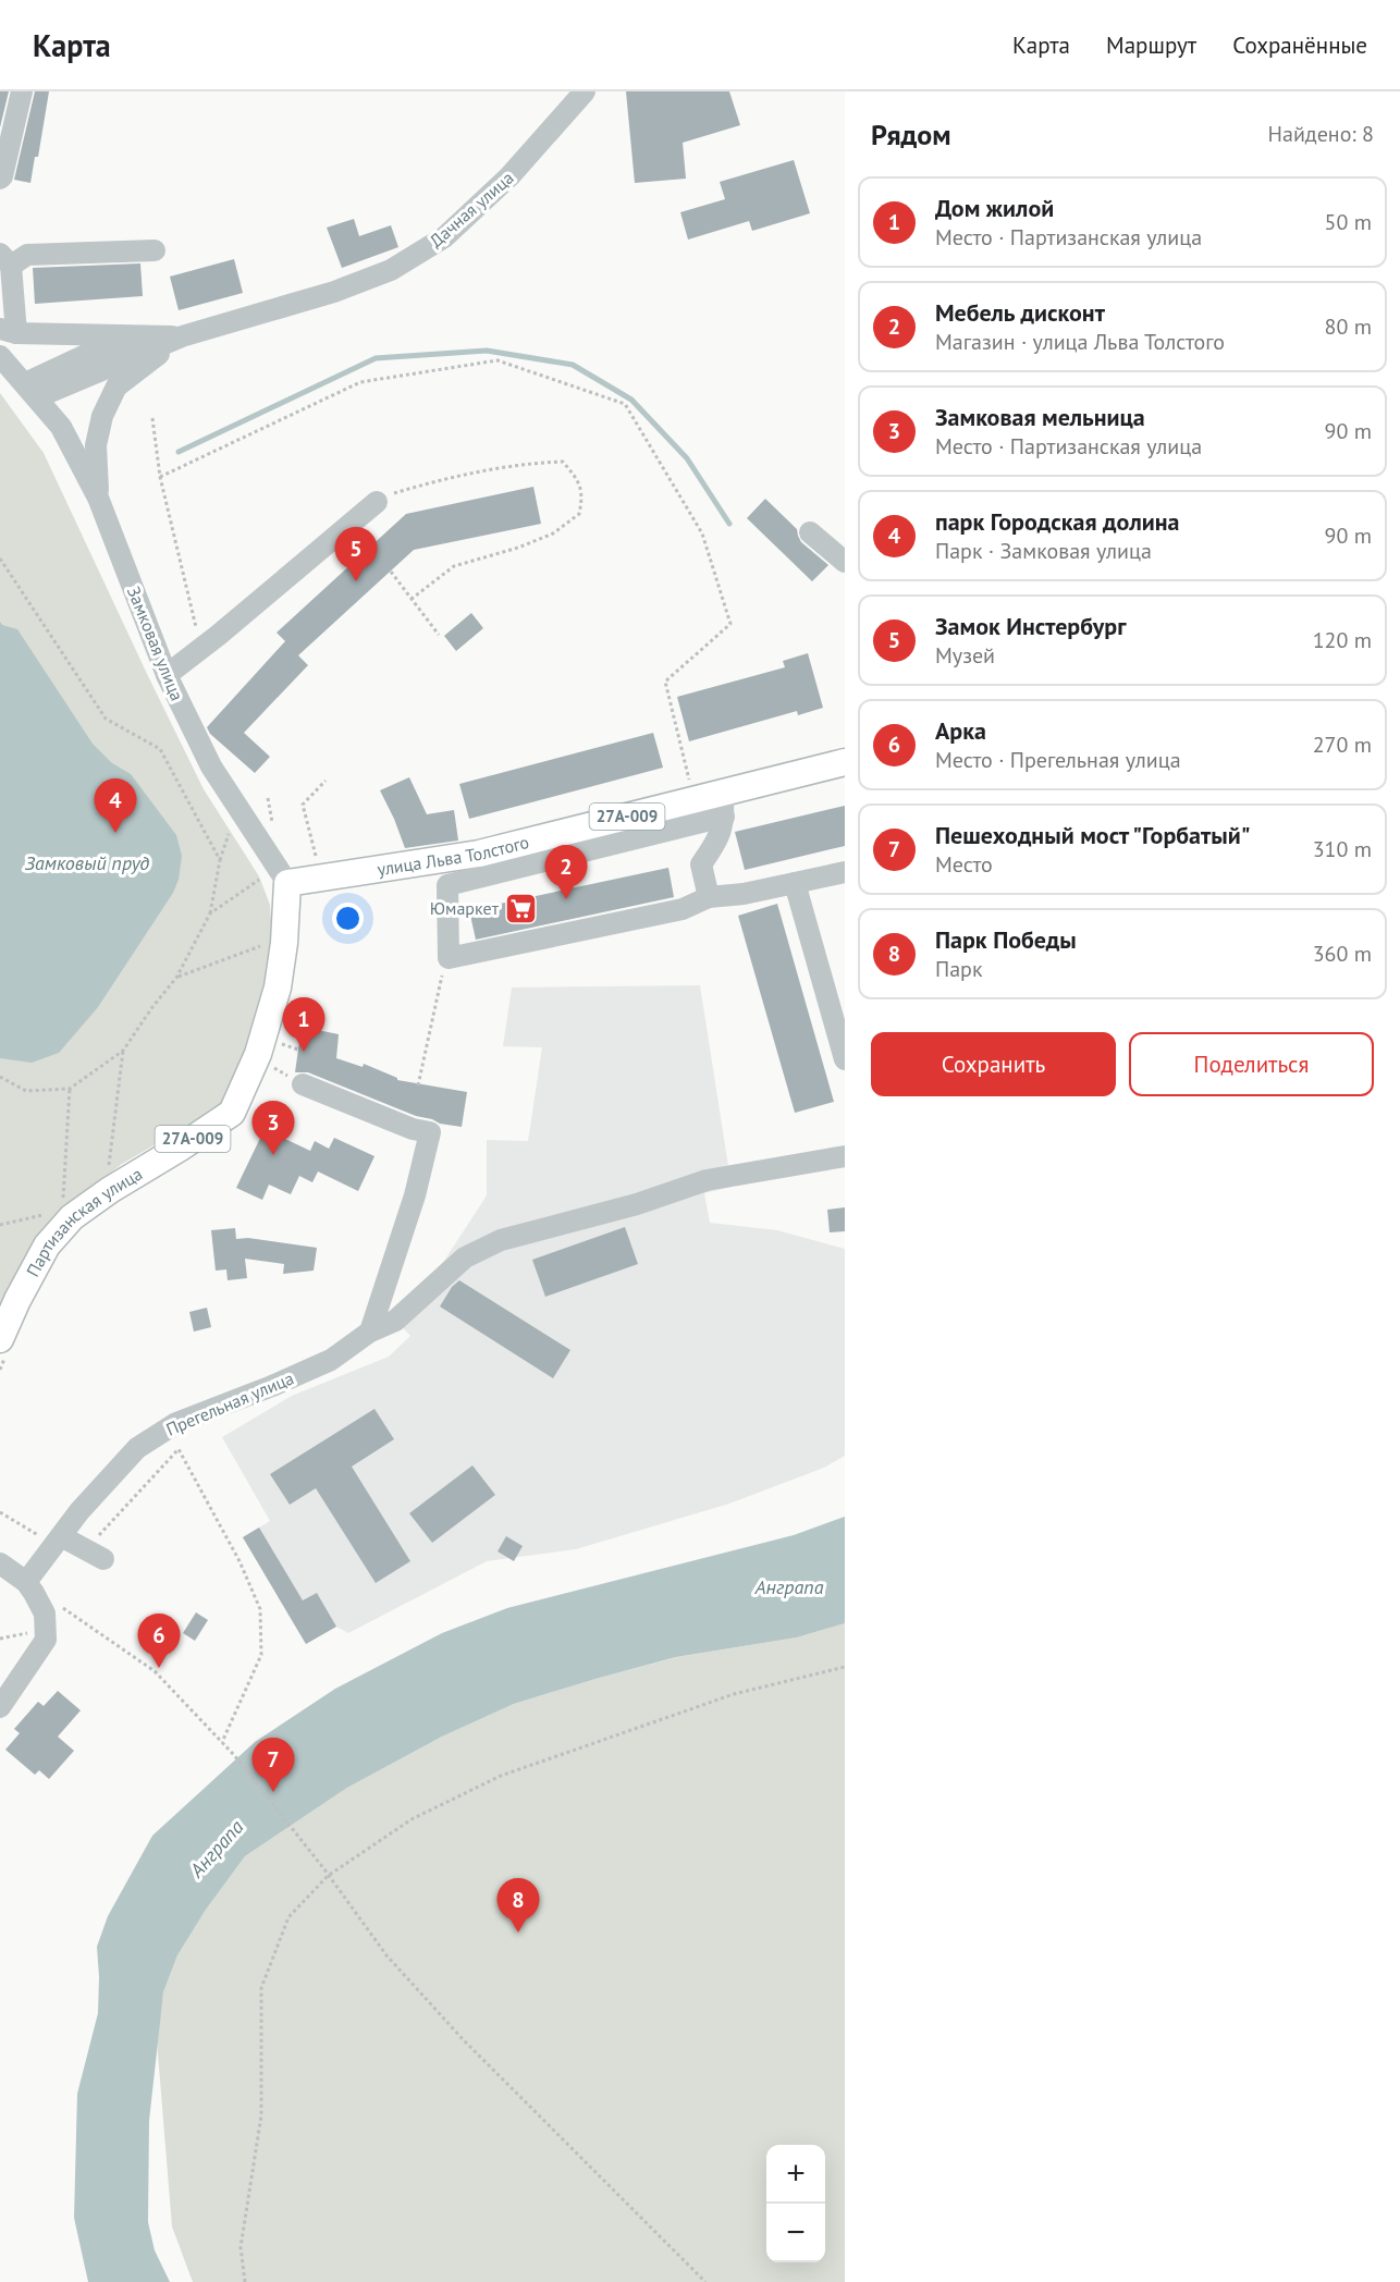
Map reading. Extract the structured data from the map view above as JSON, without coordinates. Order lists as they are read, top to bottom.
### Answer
{
  "streets": {
    "main road": ["27А-009", "улица Льва Толстого", "Партизанская улица"],
    "street": ["Дачная улица", "Замковая улица", "Прегельная улица"]
  },
  "crossings": [
    ["Дачная улица", "Замковая улица"],
    ["Замковая улица", "улица Льва Толстого"],
    ["Замковая улица", "Партизанская улица"],
    ["улица Льва Толстого", "Партизанская улица"]
  ],
  "water": ["Замковый пруд", "Анграпа"],
  "places": {
    "supermarket": ["Юмаркет"]
  },
  "page": {
    "header": "Карта",
    "nav": ["Карта", "Маршрут", "Сохранённые"],
    "heading": ["Рядом", "Найдено: 8"],
    "list": [
      {
        "mark": "1",
        "name": "Дом жилой",
        "note": "Место · Партизанская улица",
        "value": "50 m"
      },
      {
        "mark": "2",
        "name": "Мебель дисконт",
        "note": "Магазин · улица Льва Толстого",
        "value": "80 m"
      },
      {
        "mark": "3",
        "name": "Замковая мельница",
        "note": "Место · Партизанская улица",
        "value": "90 m"
      },
      {
        "mark": "4",
        "name": "парк Городская долина",
        "note": "Парк · Замковая улица",
        "value": "90 m"
      },
      {
        "mark": "5",
        "name": "Замок Инстербург",
        "note": "Музей",
        "value": "120 m"
      },
      {
        "mark": "6",
        "name": "Арка",
        "note": "Место · Прегельная улица",
        "value": "270 m"
      },
      {
        "mark": "7",
        "name": "Пешеходный мост \"Горбатый\"",
        "note": "Место",
        "value": "310 m"
      },
      {
        "mark": "8",
        "name": "Парк Победы",
        "note": "Парк",
        "value": "360 m"
      }
    ],
    "pins": [
      "5",
      "4",
      "2",
      "1",
      "3",
      "6",
      "7",
      "8"
    ],
    "buttons": ["Сохранить", "Поделиться"],
    "map_buttons": ["+", "−"]
  }
}
